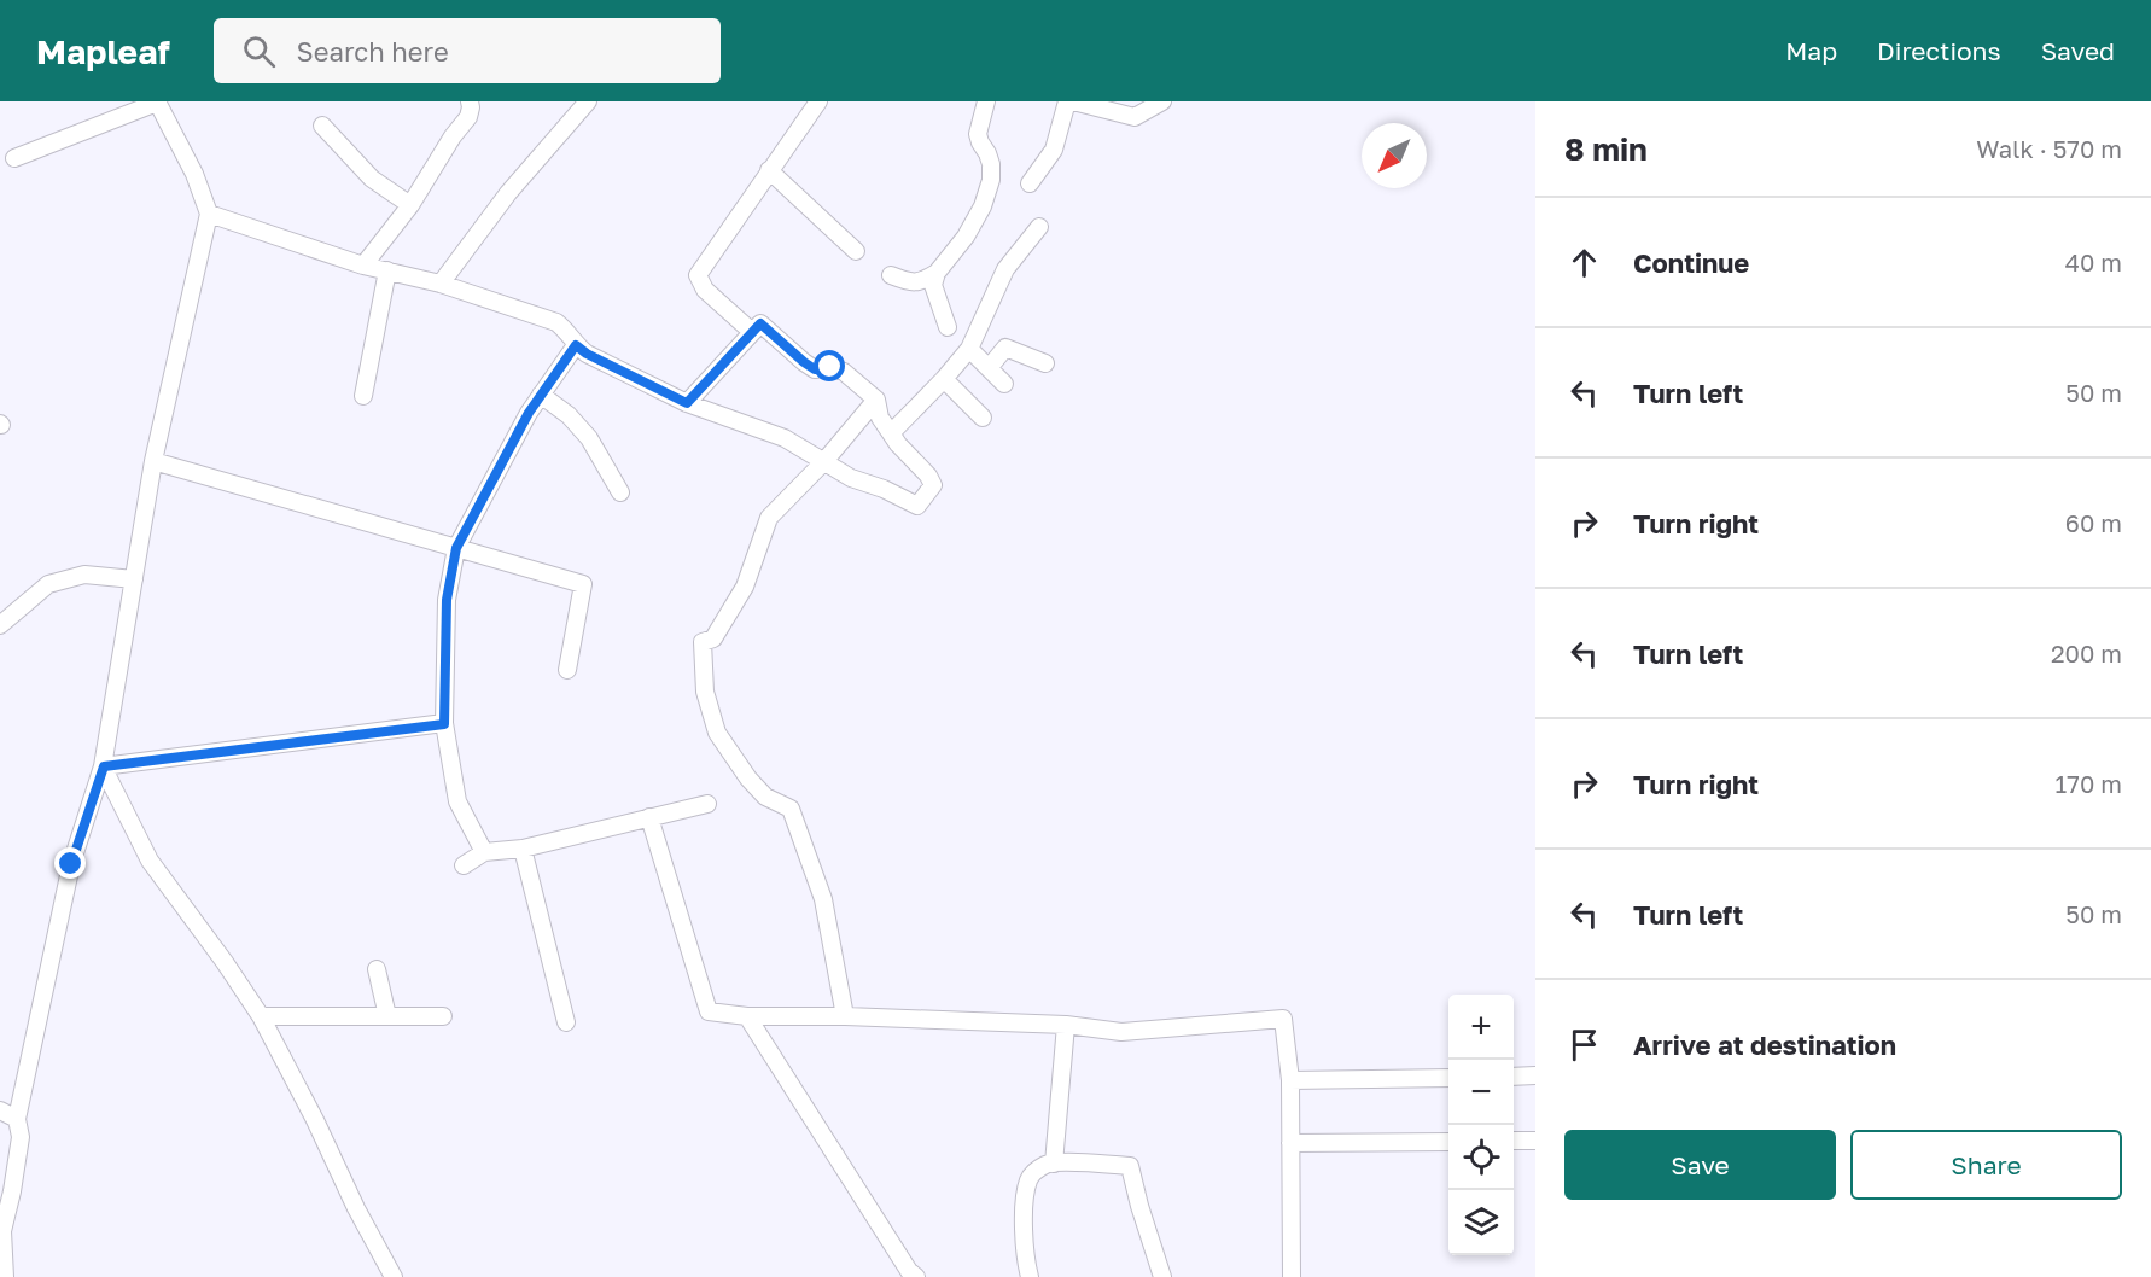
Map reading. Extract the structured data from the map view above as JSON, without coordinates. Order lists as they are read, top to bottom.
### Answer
{
  "north": "bottom left",
  "page": {
    "header": "Mapleaf",
    "search": "Search here",
    "nav": ["Map", "Directions", "Saved"],
    "heading": ["8 min", "Walk · 570 m"],
    "list": [
      ["Continue", "40 m"],
      ["Turn left", "50 m"],
      ["Turn right", "60 m"],
      ["Turn left", "200 m"],
      ["Turn right", "170 m"],
      ["Turn left", "50 m"],
      "Arrive at destination"
    ],
    "map_buttons": ["+", "−"],
    "buttons": ["Save", "Share"]
  }
}
